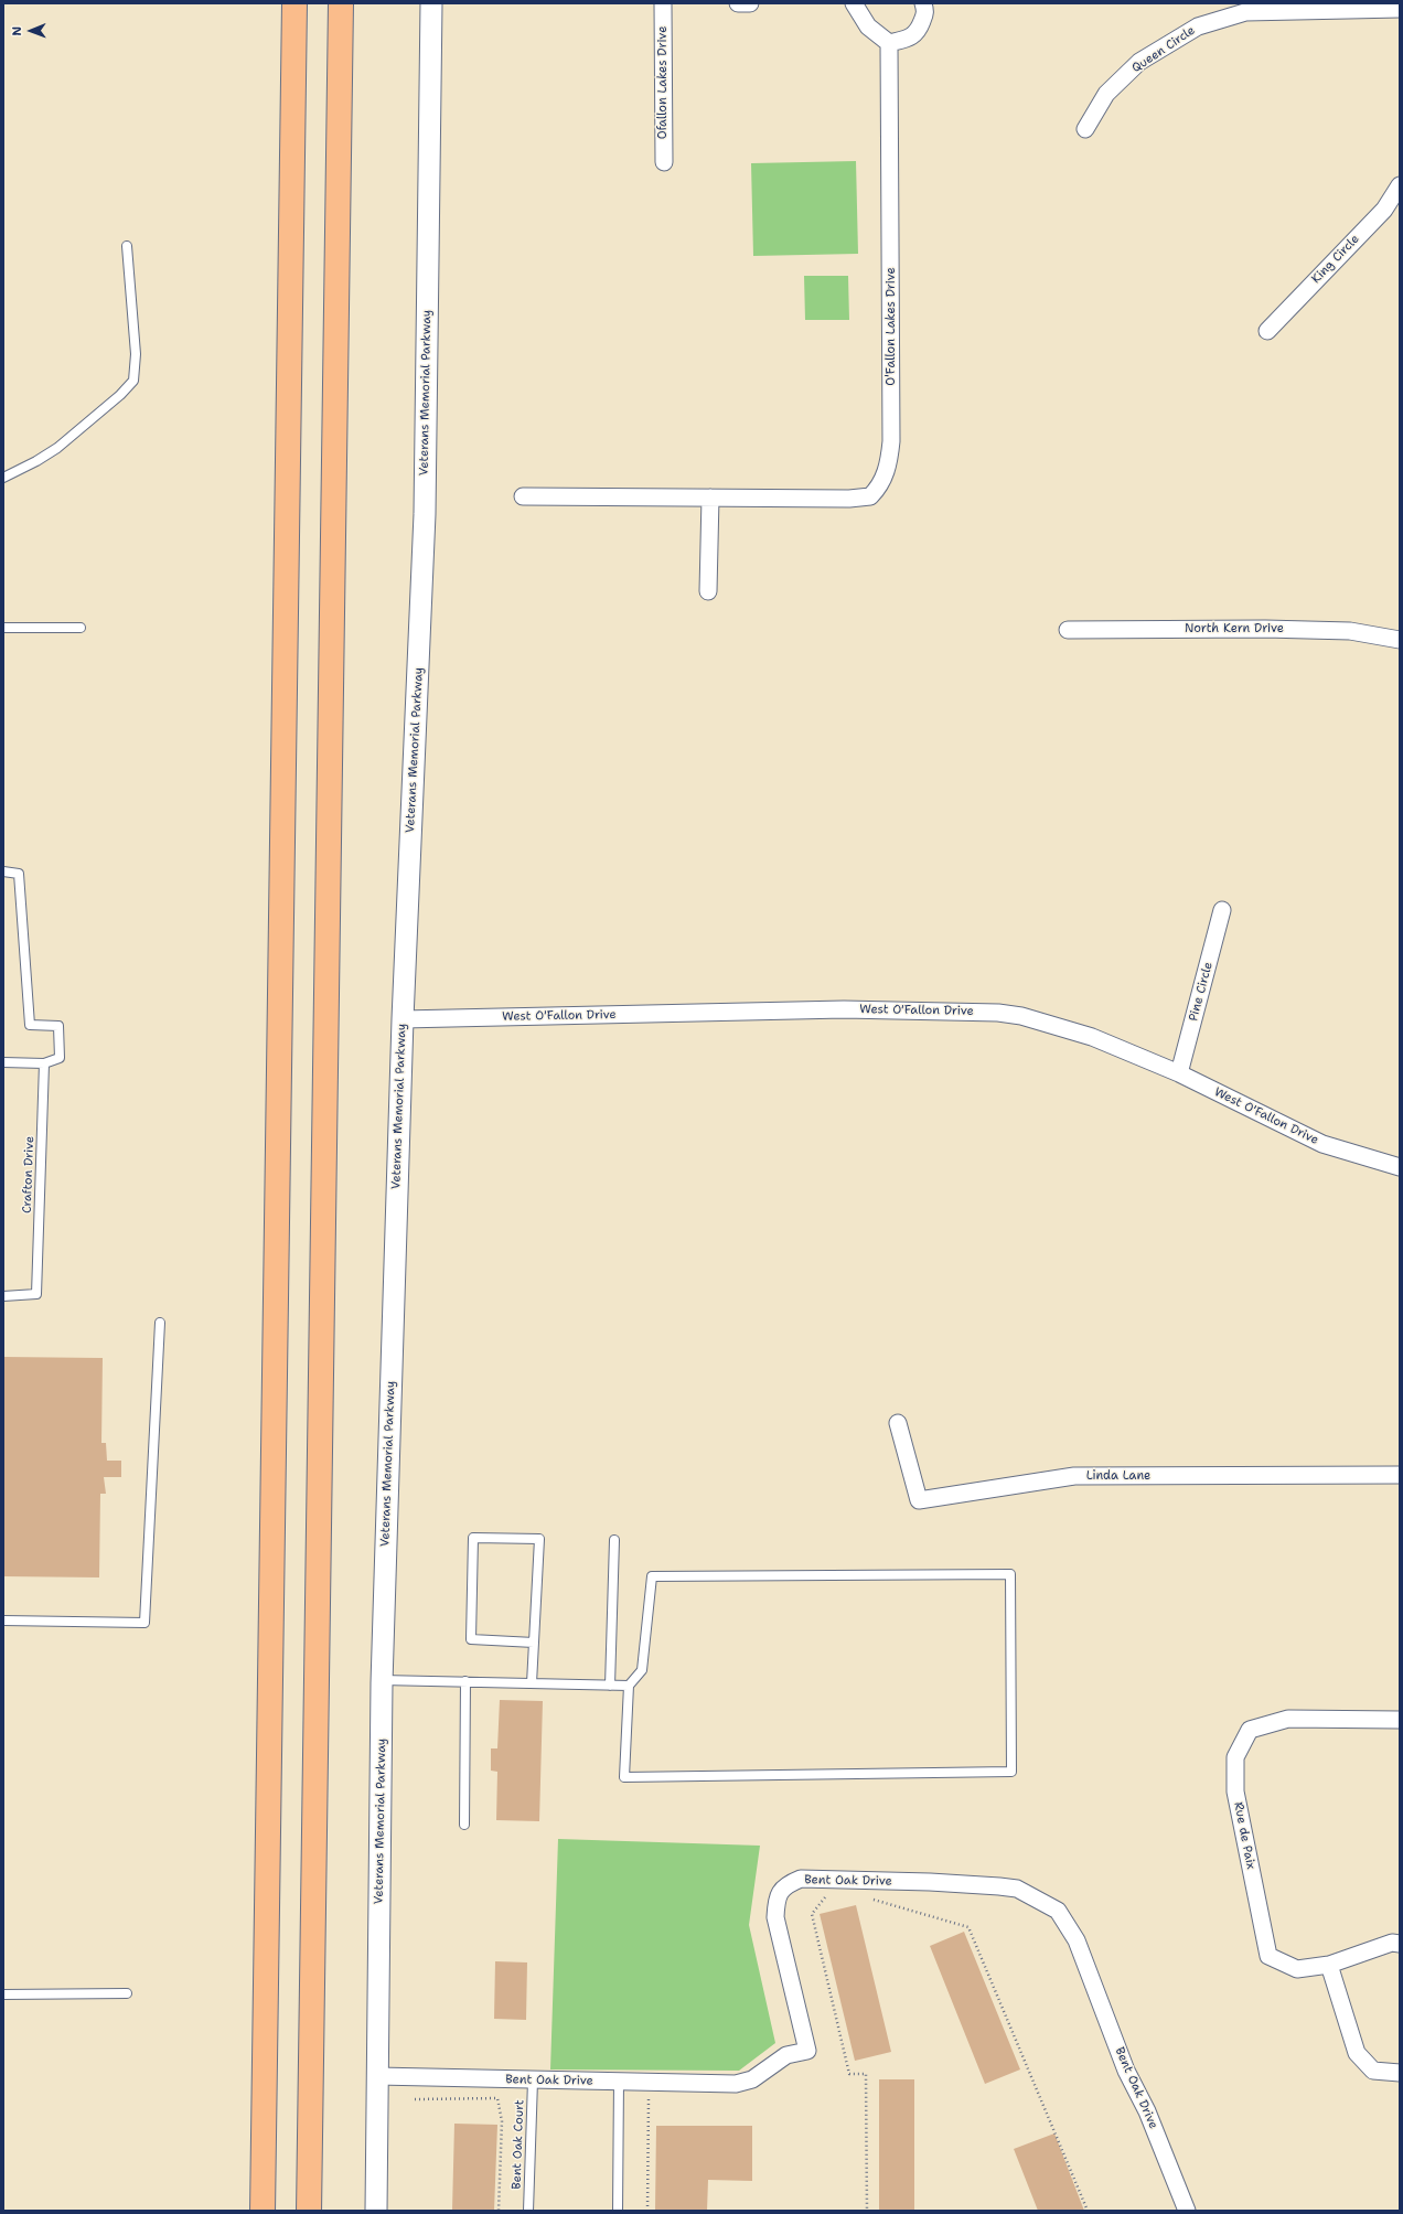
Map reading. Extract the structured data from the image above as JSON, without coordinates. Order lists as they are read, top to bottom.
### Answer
{
  "streets": {
    "street": [
      "Queen Circle",
      "Ofallon Lakes Drive",
      "King Circle",
      "O'Fallon Lakes Drive",
      "Veterans Memorial Parkway",
      "North Kern Drive",
      "Pine Circle",
      "West O'Fallon Drive",
      "Linda Lane",
      "Rue de Paix",
      "Bent Oak Drive"
    ],
    "lane": ["Crafton Drive", "Bent Oak Court"]
  },
  "crossings": [
    ["Veterans Memorial Parkway", "West O'Fallon Drive"],
    ["Veterans Memorial Parkway", "Bent Oak Drive"],
    ["Pine Circle", "West O'Fallon Drive"],
    ["Bent Oak Drive", "Bent Oak Court"]
  ],
  "north": "left"
}
